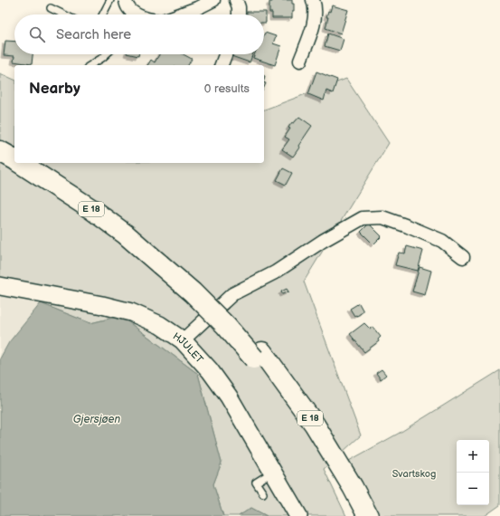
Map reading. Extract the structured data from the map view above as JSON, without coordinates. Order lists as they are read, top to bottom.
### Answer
{
  "streets": {
    "highway": ["E 18"],
    "main road": ["HJULET"]
  },
  "water": ["Gjersjøen"],
  "parks": ["Svartskog"],
  "page": {
    "search": "Search here",
    "heading": ["Nearby", "0 results"],
    "map_buttons": ["+", "−"]
  }
}
